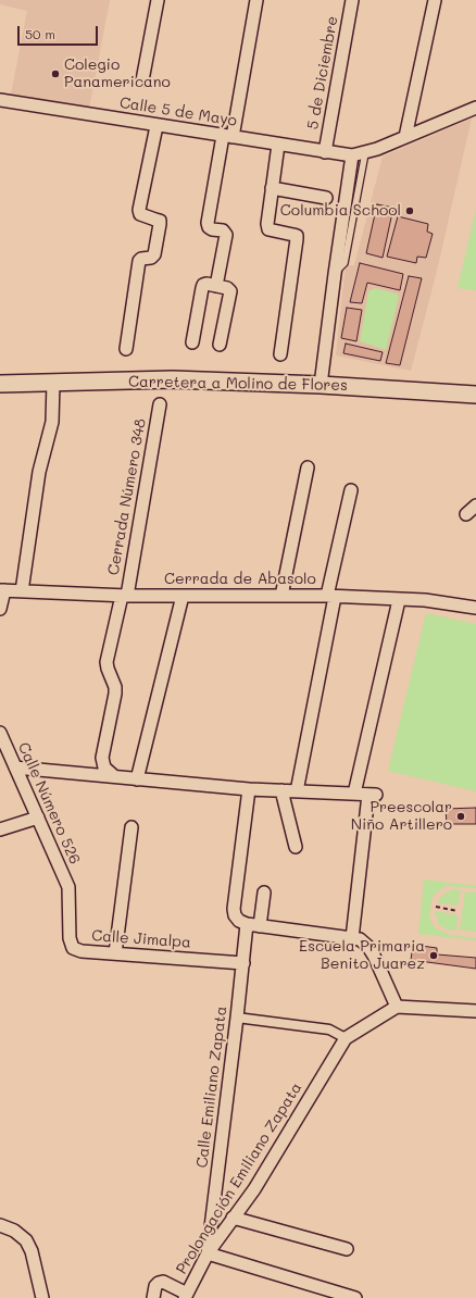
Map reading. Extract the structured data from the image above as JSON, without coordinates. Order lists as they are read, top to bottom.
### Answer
{
  "streets": {
    "main road": ["Carretera a Molino de Flores"],
    "street": [
      "5 de Diciembre",
      "Calle 5 de Mayo",
      "Cerrada Número 348",
      "Cerrada de Abasolo",
      "Calle Número 526",
      "Calle Jimalpa",
      "Calle Emiliano Zapata",
      "Prolongación Emiliano Zapata"
    ]
  },
  "crossings": [
    ["5 de Diciembre", "Calle 5 de Mayo"],
    ["Cerrada Número 348", "Cerrada de Abasolo"],
    ["Calle Número 526", "Calle Jimalpa"],
    ["Calle Jimalpa", "Calle Emiliano Zapata"],
    ["Calle Emiliano Zapata", "Prolongación Emiliano Zapata"]
  ],
  "places": [
    "Colegio Panamericano",
    "Columbia School",
    "Preescolar Niño Artillero",
    "Escuela Primaria Benito Juarez"
  ],
  "scale_bar": "50 m"
}
